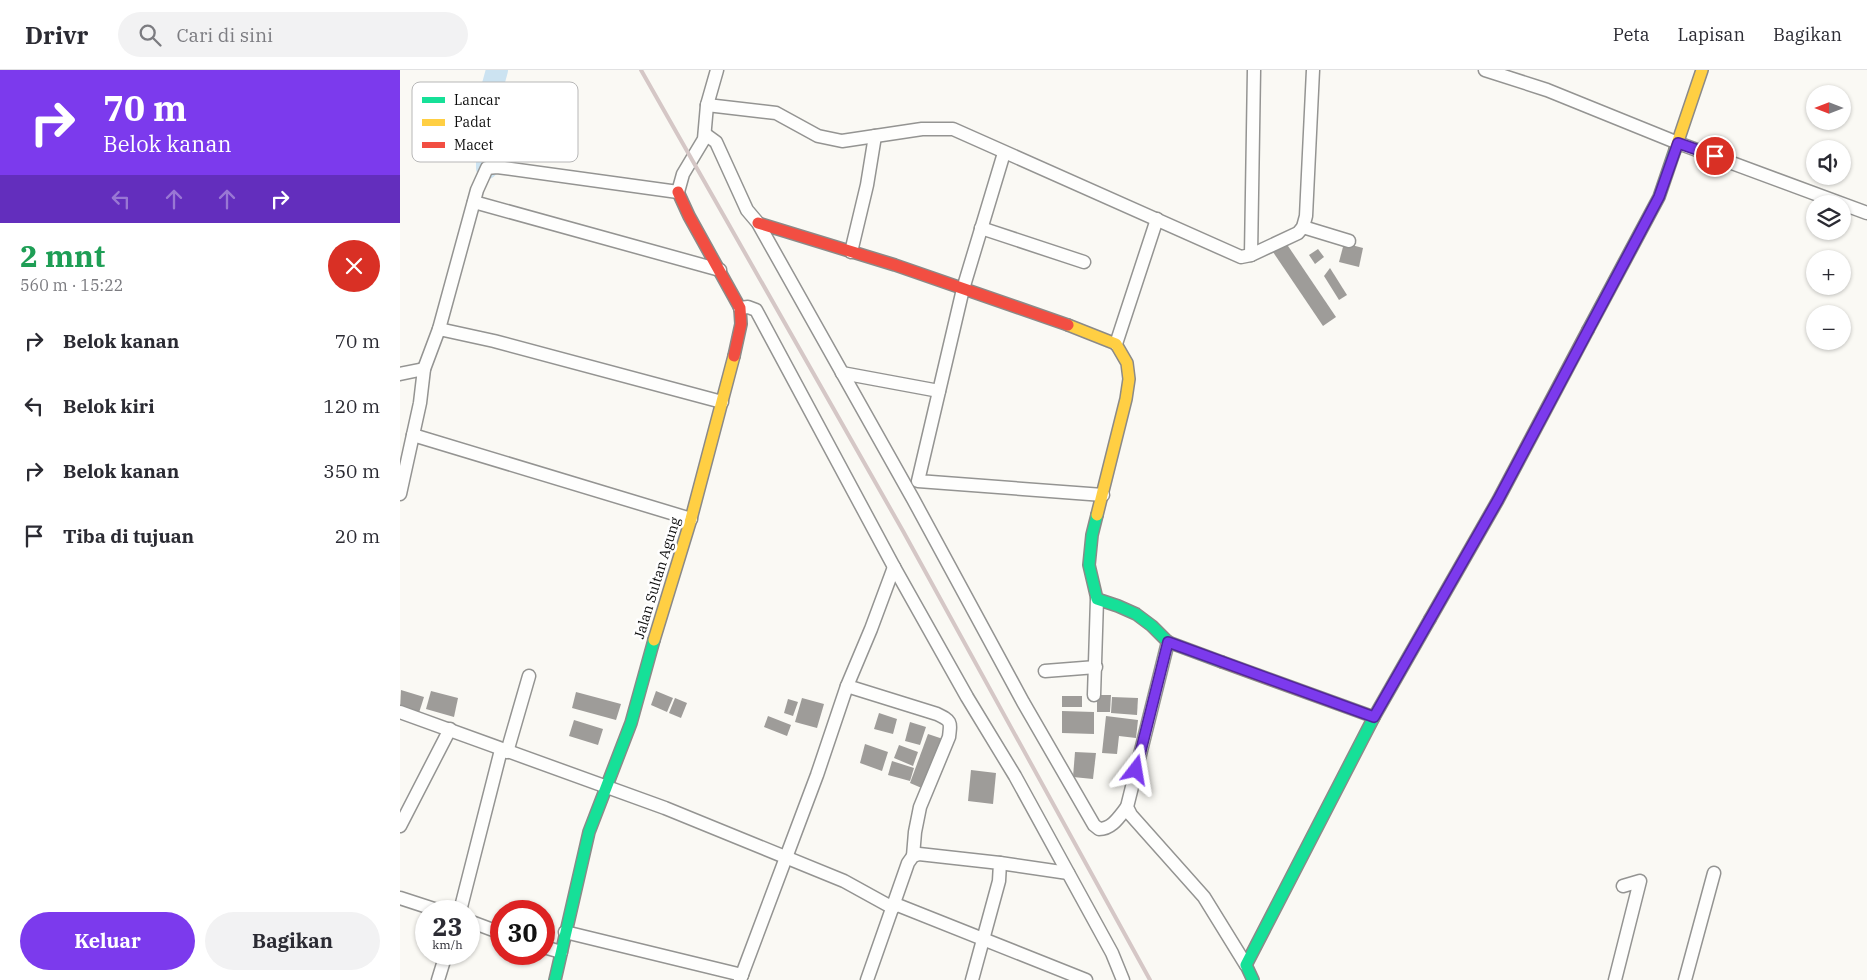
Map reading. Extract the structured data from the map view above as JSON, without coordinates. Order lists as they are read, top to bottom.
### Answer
{
  "streets": {
    "street": ["Jalan Sultan Agung"]
  },
  "legend": ["Lancar", "Padat", "Macet"],
  "north": "left",
  "page": {
    "header": "Drivr",
    "search": "Cari di sini",
    "nav": ["Peta", "Lapisan", "Bagikan"],
    "turn": ["70 m", "Belok kanan"],
    "map_buttons": ["+", "−"],
    "heading": ["2 mnt", "560 m · 15:22"],
    "list": [
      {
        "name": "Belok kanan",
        "value": "70 m"
      },
      {
        "name": "Belok kiri",
        "value": "120 m"
      },
      {
        "name": "Belok kanan",
        "value": "350 m"
      },
      {
        "name": "Tiba di tujuan",
        "value": "20 m"
      }
    ],
    "speed": "23 km/h",
    "limit": "30",
    "buttons": ["Keluar", "Bagikan"]
  }
}
